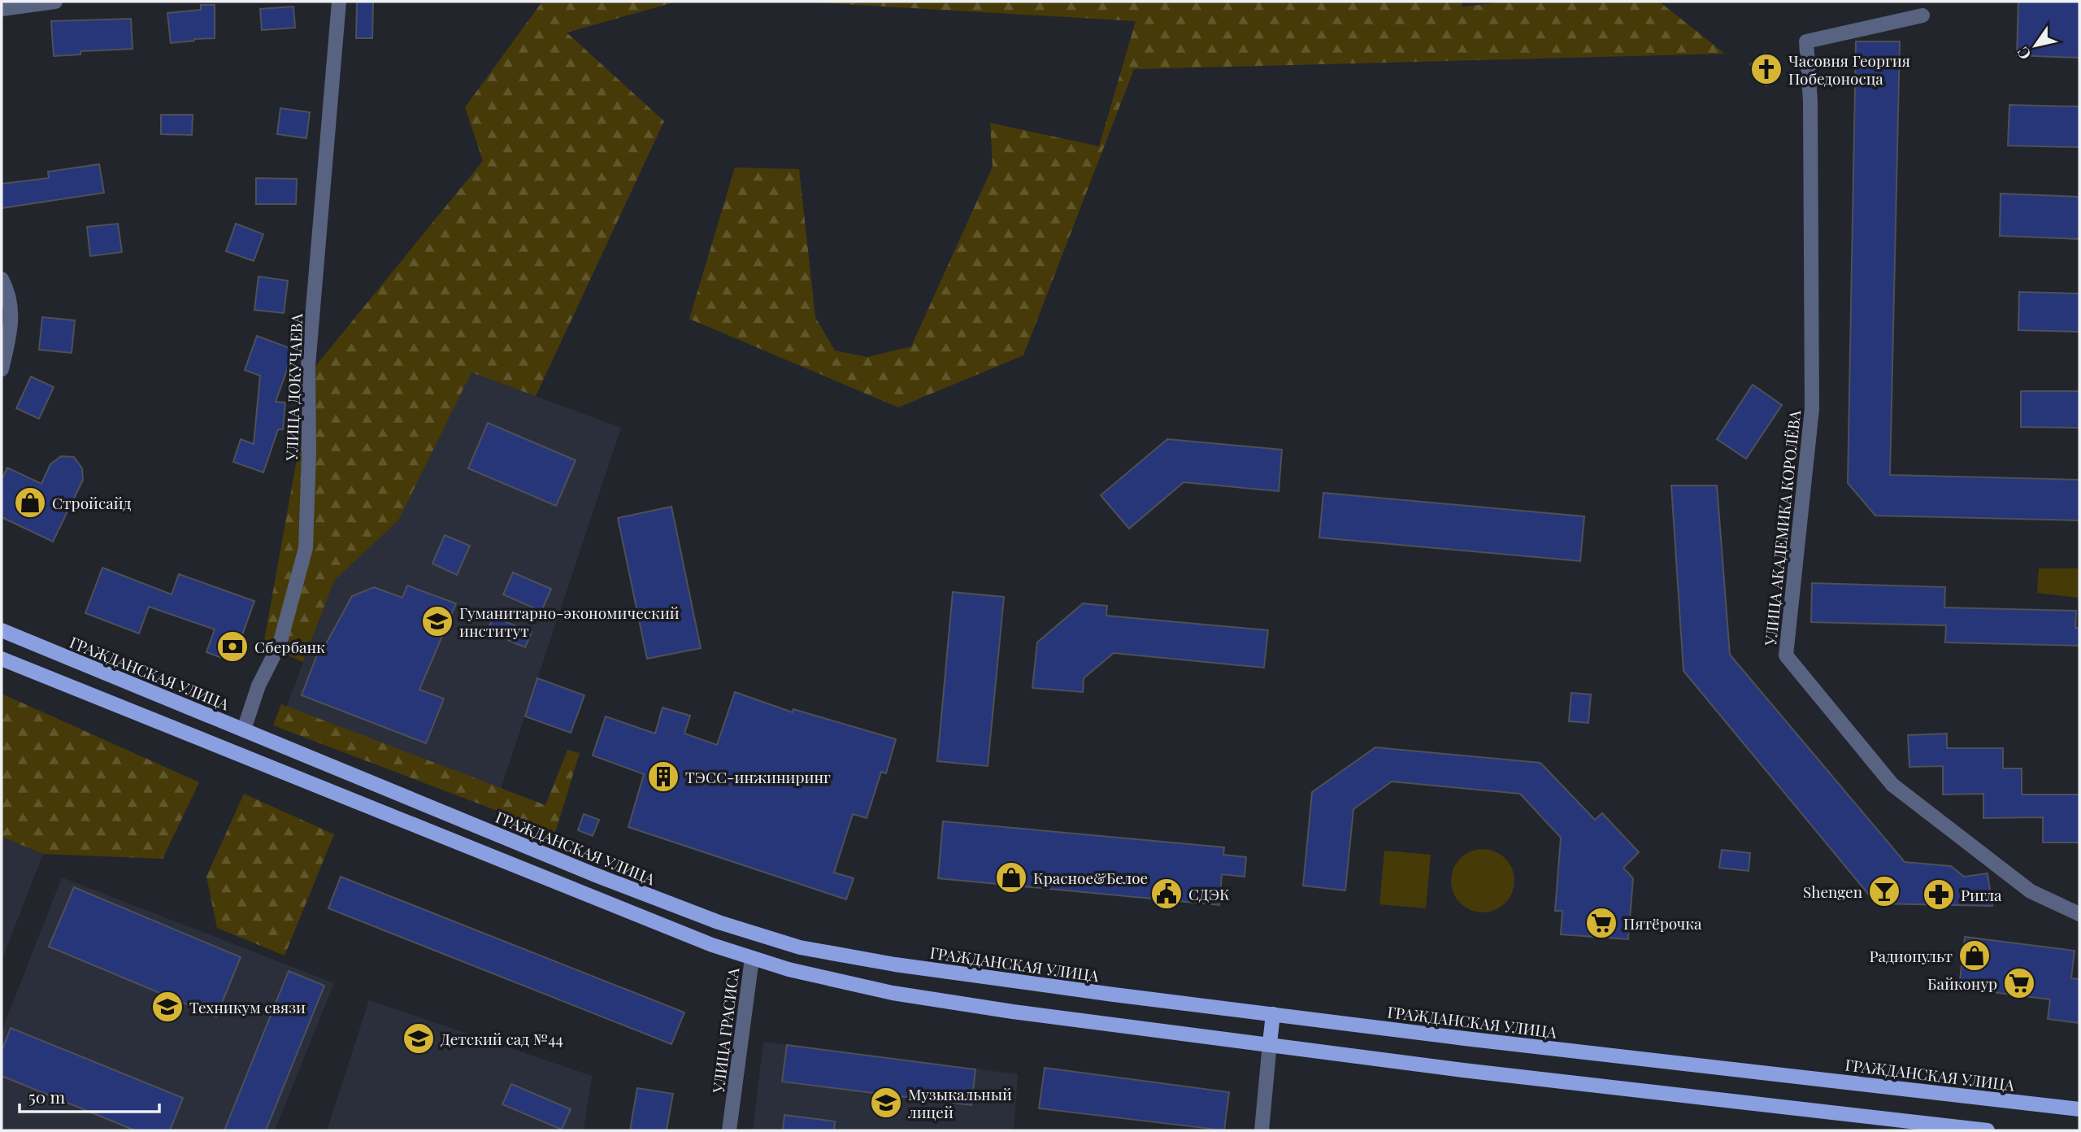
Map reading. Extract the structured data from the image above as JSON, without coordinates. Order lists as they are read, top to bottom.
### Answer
{
  "streets": {
    "main road": ["ГРАЖДАНСКАЯ УЛИЦА", "УЛИЦА ГРАСИСА"],
    "street": ["УЛИЦА ДОКУЧАЕВА", "УЛИЦА АКАДЕМИКА КОРОЛЁВА"]
  },
  "crossings": [
    ["УЛИЦА ДОКУЧАЕВА", "ГРАЖДАНСКАЯ УЛИЦА"],
    ["ГРАЖДАНСКАЯ УЛИЦА", "УЛИЦА ГРАСИСА"]
  ],
  "places": {
    "church": ["Часовня Георгия Победоносца"],
    "shop": ["Стройсайд", "Красное&Белое", "Радиопульт"],
    "school or university": [
      "Гуманитарно-экономический институт",
      "Техникум связи",
      "Детский сад №44",
      "Музыкальный лицей"
    ],
    "bank": ["Сбербанк"],
    "building": ["ТЭСС-инжиниринг"],
    "bar": ["Shengen"],
    "public building": ["СДЭК"],
    "pharmacy": ["Ригла"],
    "supermarket": ["Пятёрочка", "Байконур"]
  },
  "scale_bar": "50 m",
  "north": "bottom left"
}
